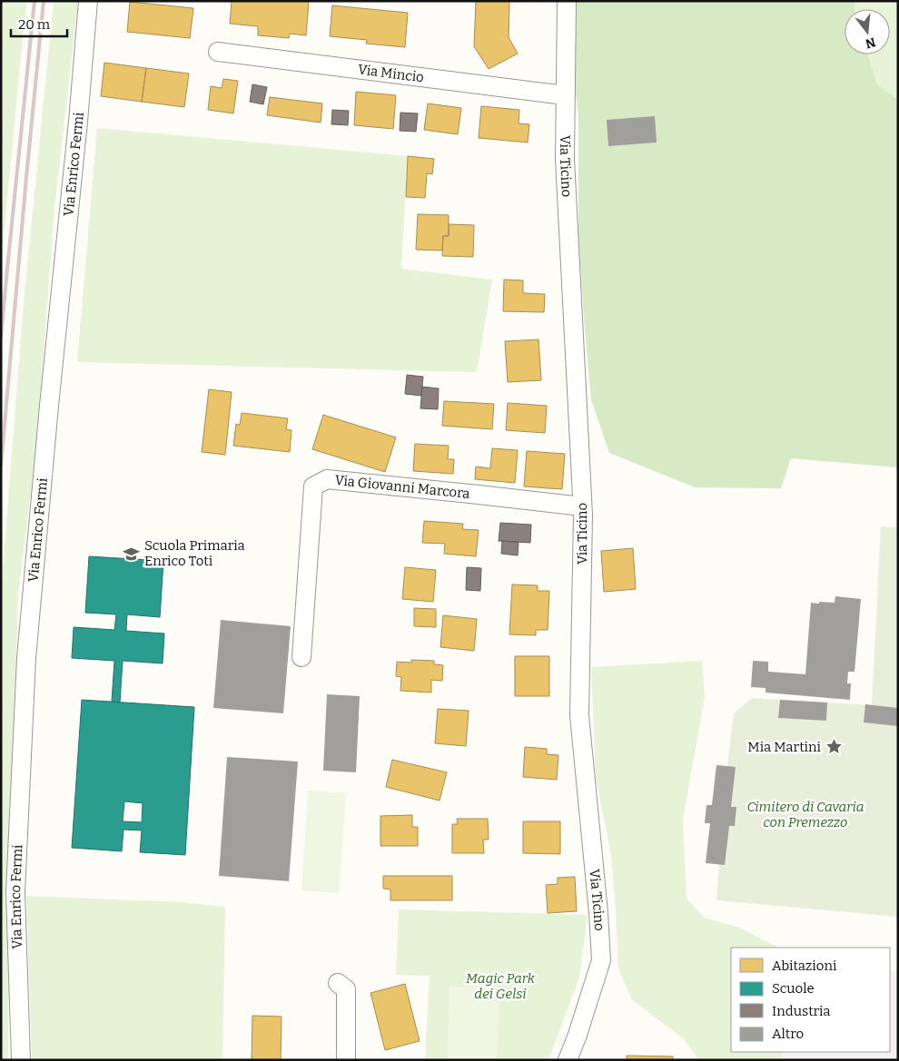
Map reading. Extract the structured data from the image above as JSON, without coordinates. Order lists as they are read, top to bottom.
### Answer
{
  "streets": {
    "street": [
      "Via Mincio",
      "Via Enrico Fermi",
      "Via Ticino",
      "Via Giovanni Marcora"
    ]
  },
  "crossings": [
    ["Via Mincio", "Via Ticino"],
    ["Via Ticino", "Via Giovanni Marcora"]
  ],
  "parks": ["Cimitero di Cavaria con Premezzo", "Magic Park dei Gelsi"],
  "places": {
    "school or university": ["Scuola Primaria Enrico Toti"],
    "place": ["Mia Martini"]
  },
  "legend": [
    "Abitazioni",
    "Scuole",
    "Industria",
    "Altro"
  ],
  "scale_bar": "20 m",
  "north": "bottom"
}
